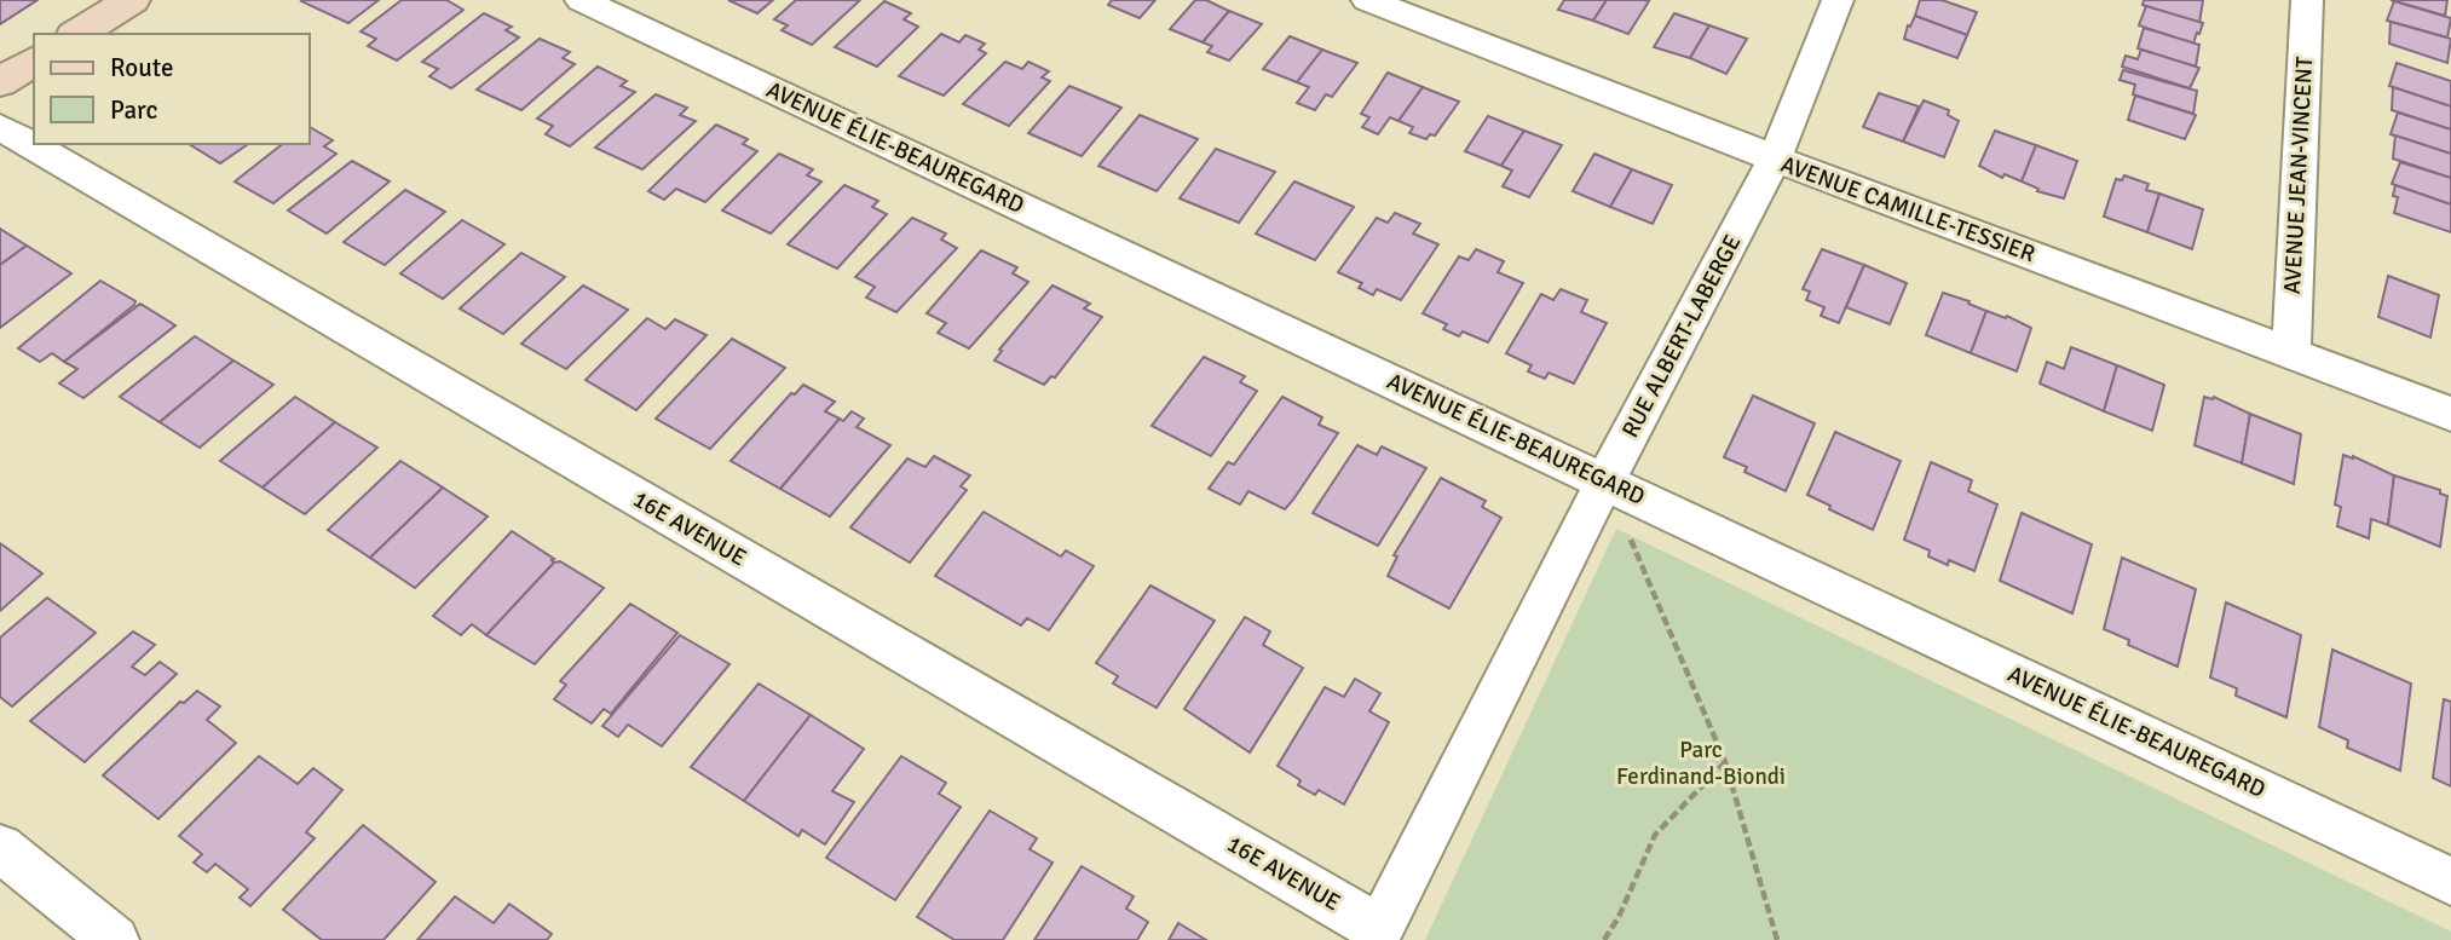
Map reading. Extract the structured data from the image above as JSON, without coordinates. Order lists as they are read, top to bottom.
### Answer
{
  "streets": {
    "street": [
      "AVENUE ÉLIE-BEAUREGARD",
      "AVENUE JEAN-VINCENT",
      "AVENUE CAMILLE-TESSIER",
      "RUE ALBERT-LABERGE",
      "16E AVENUE"
    ]
  },
  "crossings": [
    ["AVENUE ÉLIE-BEAUREGARD", "RUE ALBERT-LABERGE"],
    ["AVENUE JEAN-VINCENT", "AVENUE CAMILLE-TESSIER"],
    ["AVENUE CAMILLE-TESSIER", "RUE ALBERT-LABERGE"],
    ["RUE ALBERT-LABERGE", "16E AVENUE"]
  ],
  "parks": ["Parc Ferdinand-Biondi"],
  "legend": ["Route", "Parc"]
}
